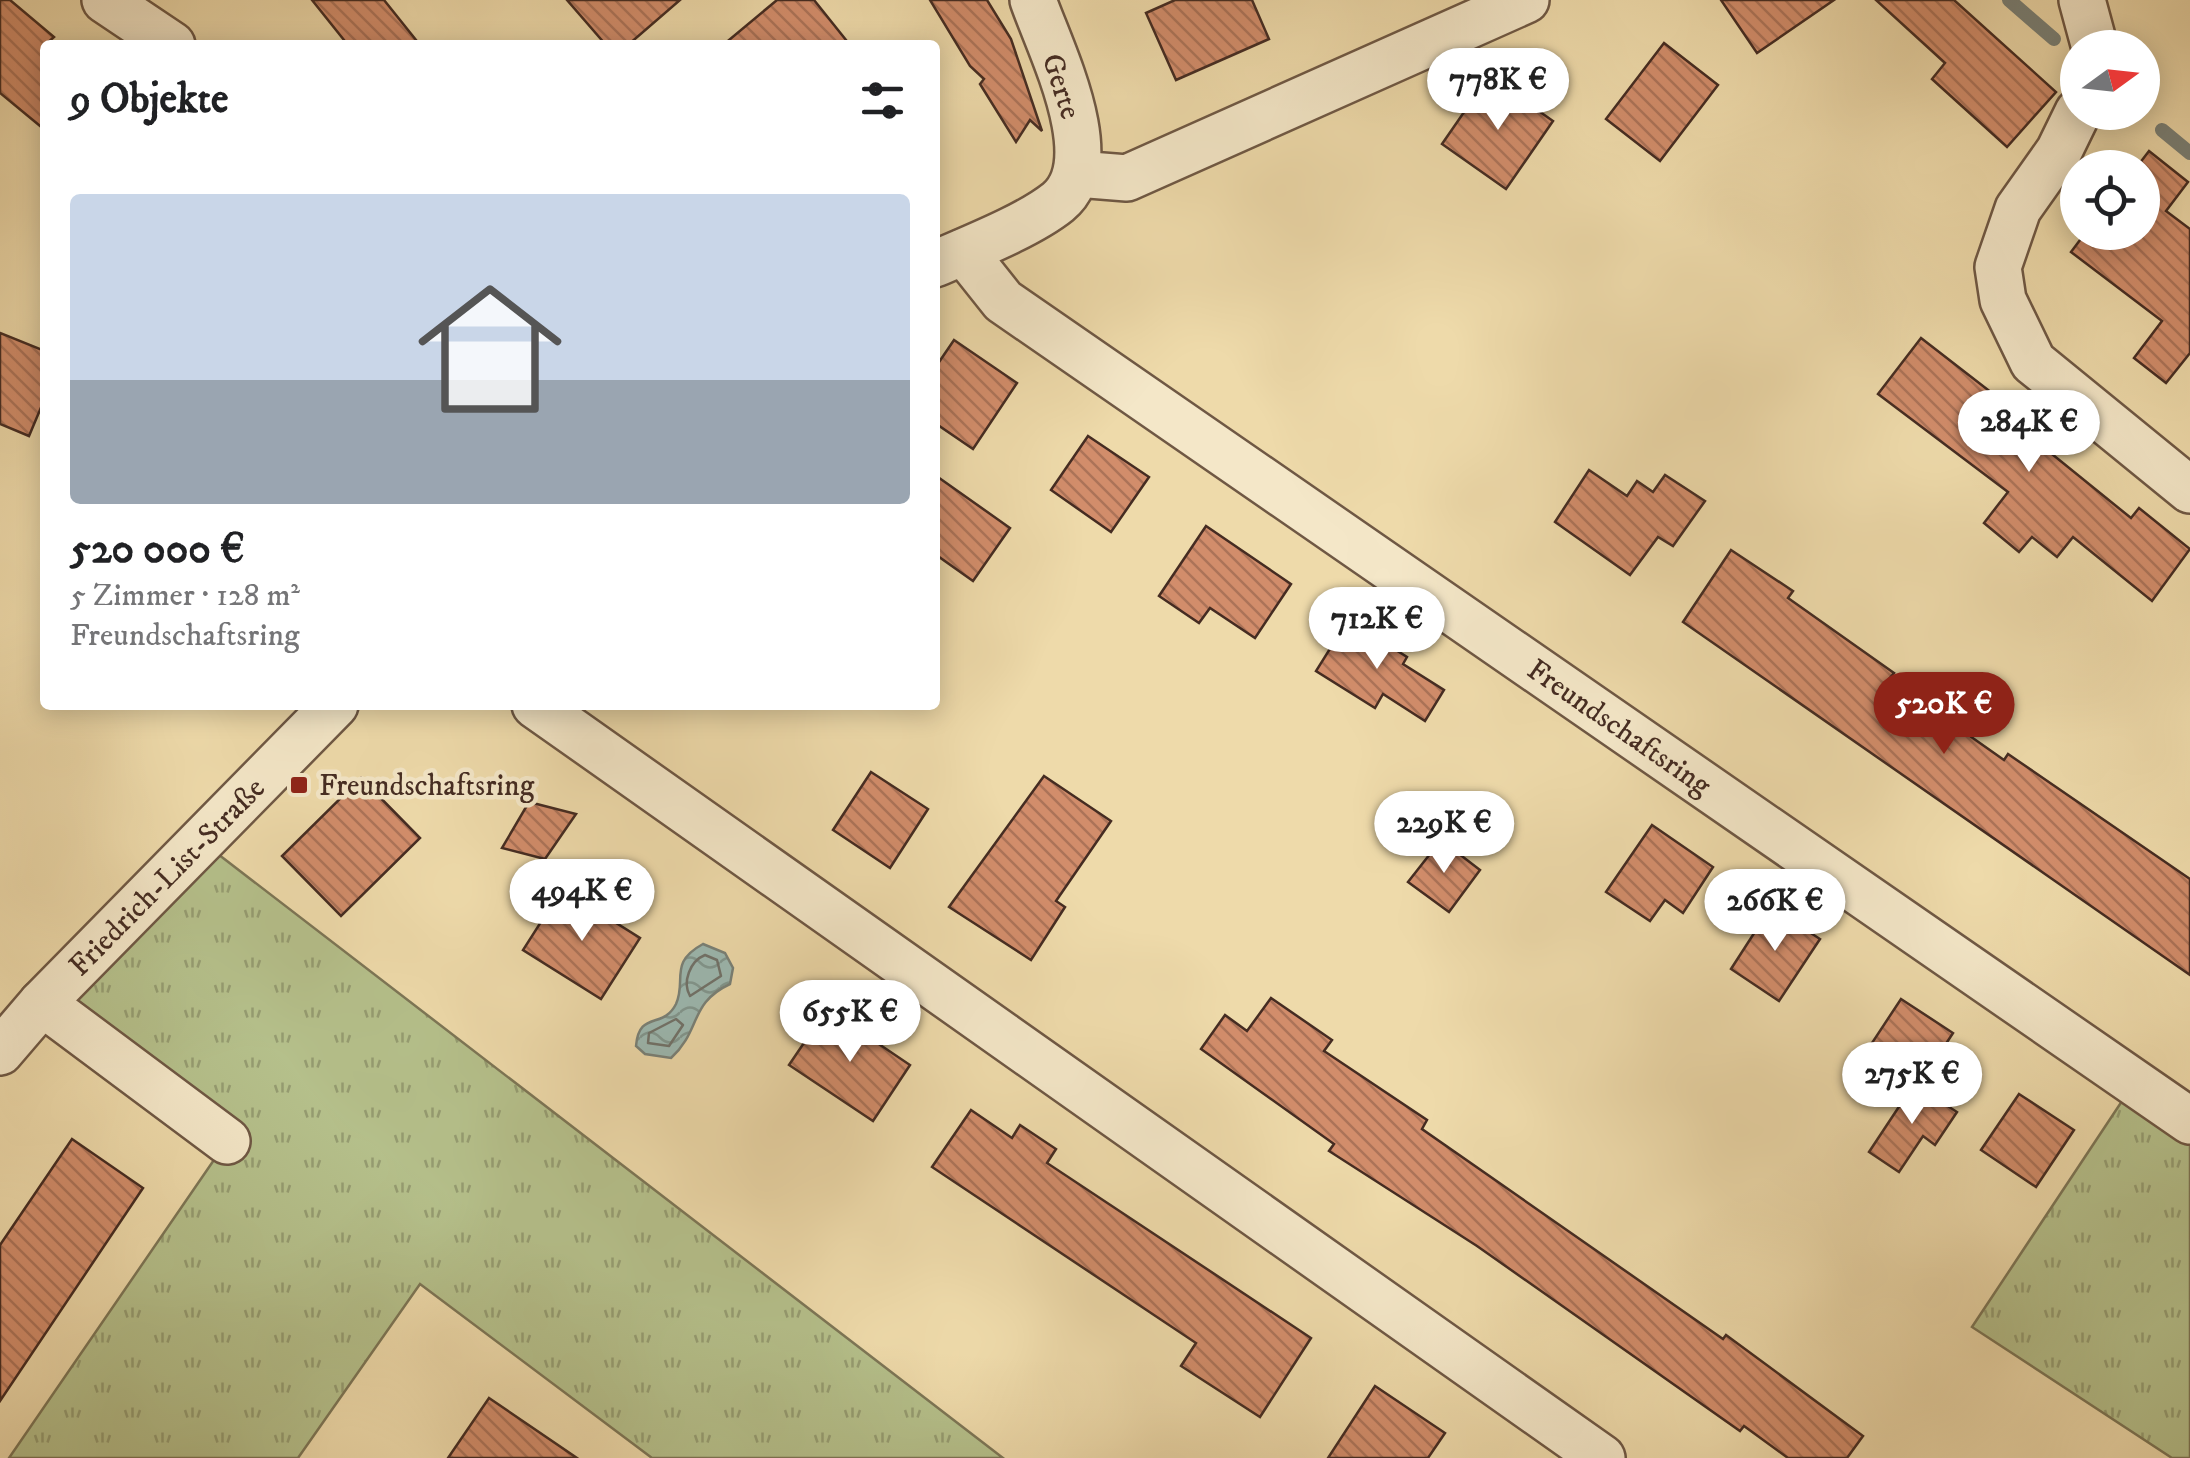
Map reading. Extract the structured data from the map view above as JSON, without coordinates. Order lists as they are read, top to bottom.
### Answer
{
  "streets": {
    "street": ["Gerte", "Freundschaftsring", "Friedrich-List-Straße"]
  },
  "places": {
    "transit": ["Freundschaftsring"]
  },
  "north": "right",
  "page": {
    "heading": "9 Objekte",
    "price": [
      "778K €",
      "284K €",
      "712K €",
      "520K €",
      "229K €",
      "494K €",
      "266K €",
      "655K €",
      "275K €"
    ],
    "list": [
      {
        "name": "520 000 €",
        "note": "5 Zimmer · 128 m² · Freundschaftsring"
      }
    ]
  }
}
